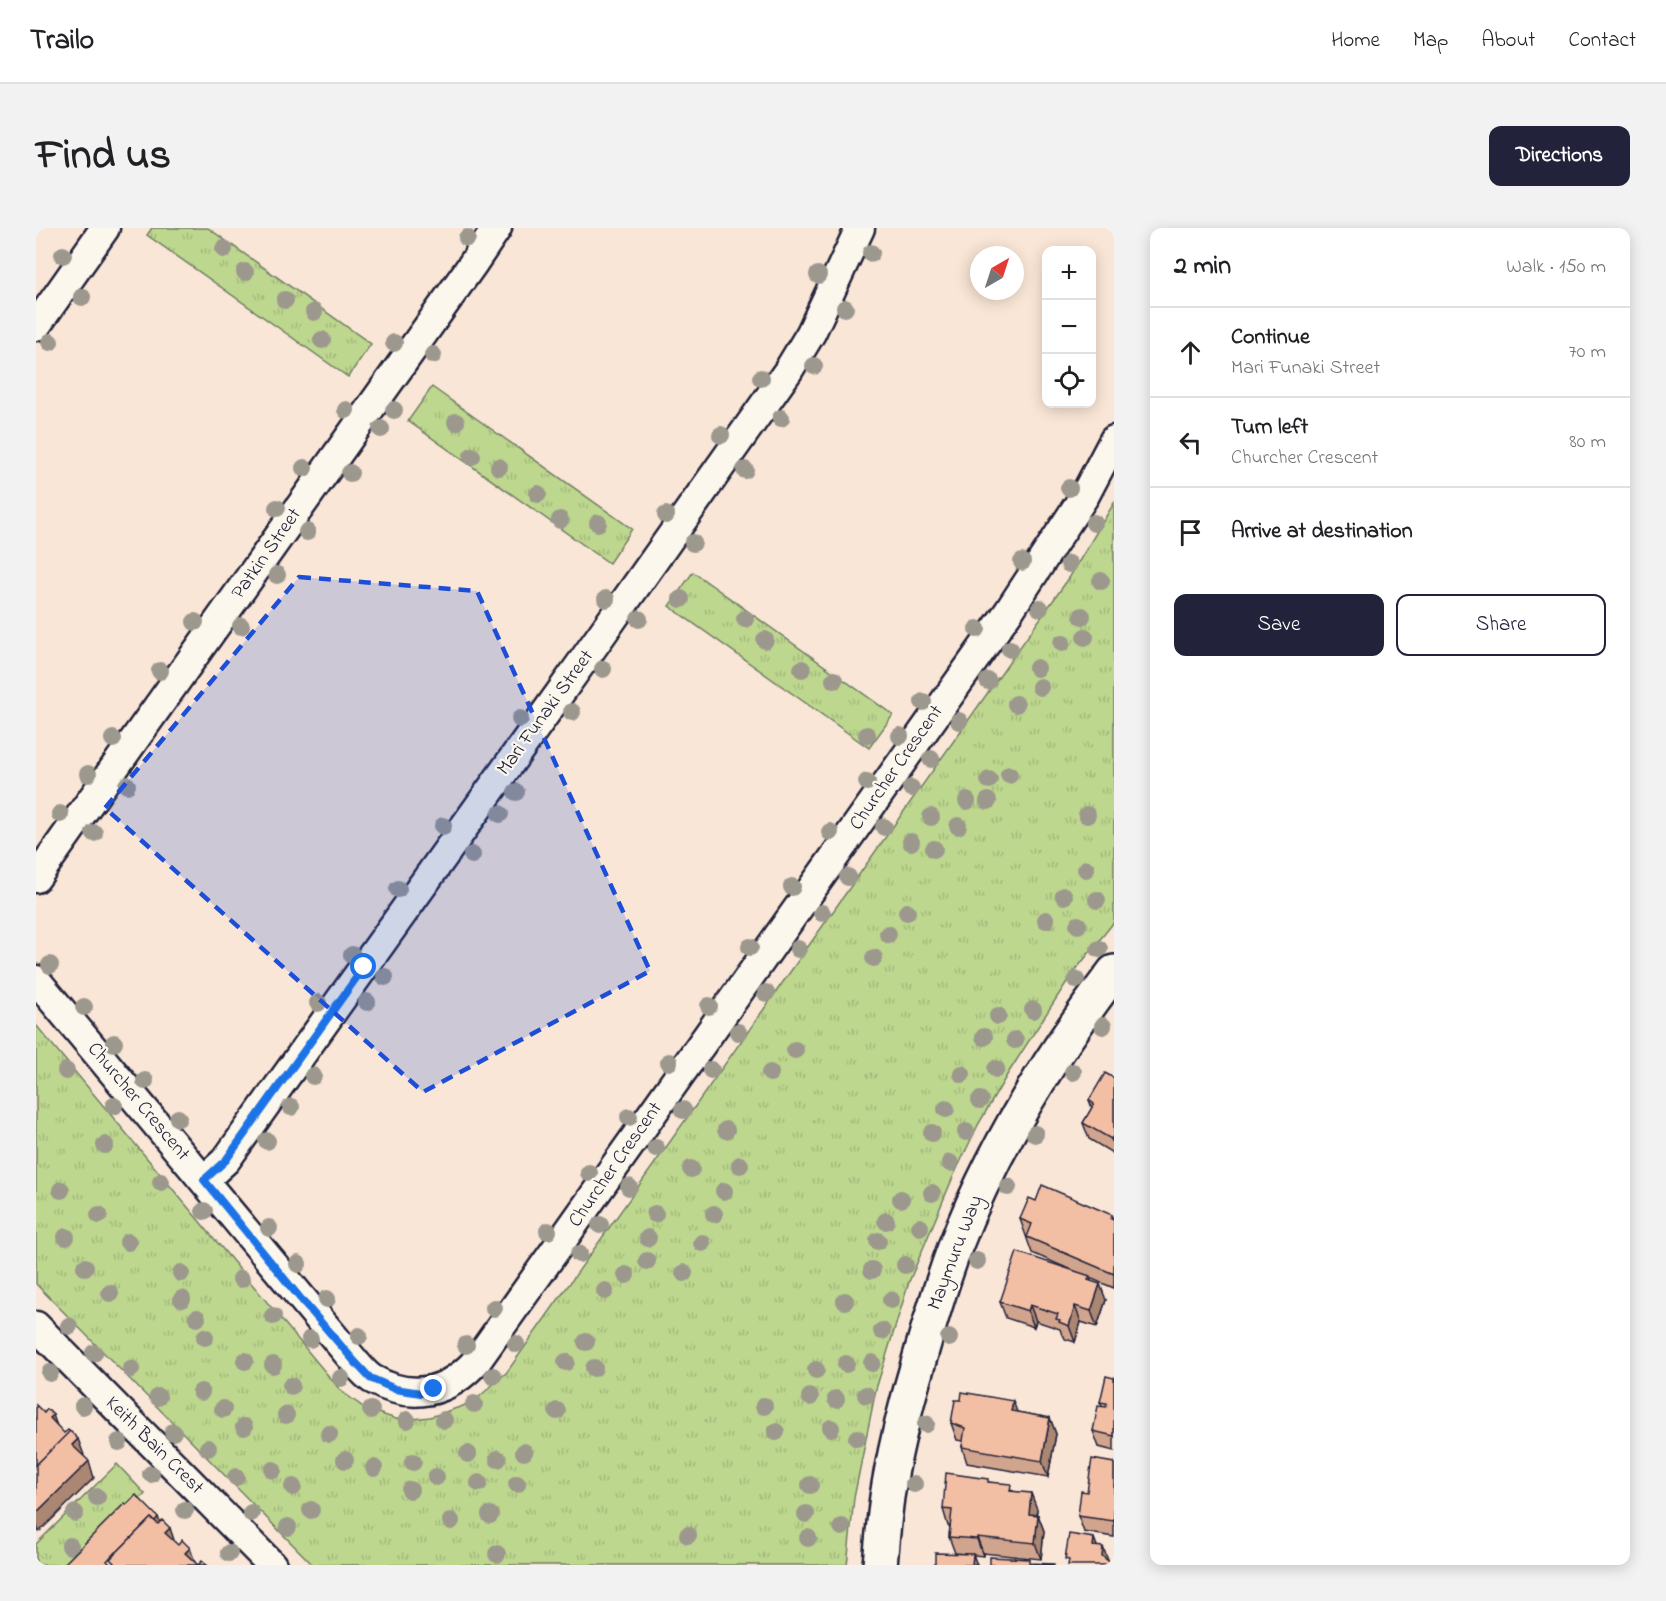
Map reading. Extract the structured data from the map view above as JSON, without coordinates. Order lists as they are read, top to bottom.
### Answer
{
  "streets": {
    "street": [
      "Patkin Street",
      "Mari Funaki Street",
      "Churcher Crescent",
      "Maymuru Way",
      "Keith Bain Crest"
    ]
  },
  "crossings": [
    ["Mari Funaki Street", "Churcher Crescent"]
  ],
  "north": "top right",
  "page": {
    "header": "Trailo",
    "nav": [
      "Home",
      "Map",
      "About",
      "Contact"
    ],
    "title": "Find us",
    "buttons": [
      "Directions",
      ["Save", "Share"]
    ],
    "heading": ["2 min", "Walk · 150 m"],
    "map_buttons": ["+", "−"],
    "list": [
      ["Continue", "Mari Funaki Street", "70 m"],
      ["Turn left", "Churcher Crescent", "80 m"],
      "Arrive at destination"
    ]
  }
}
